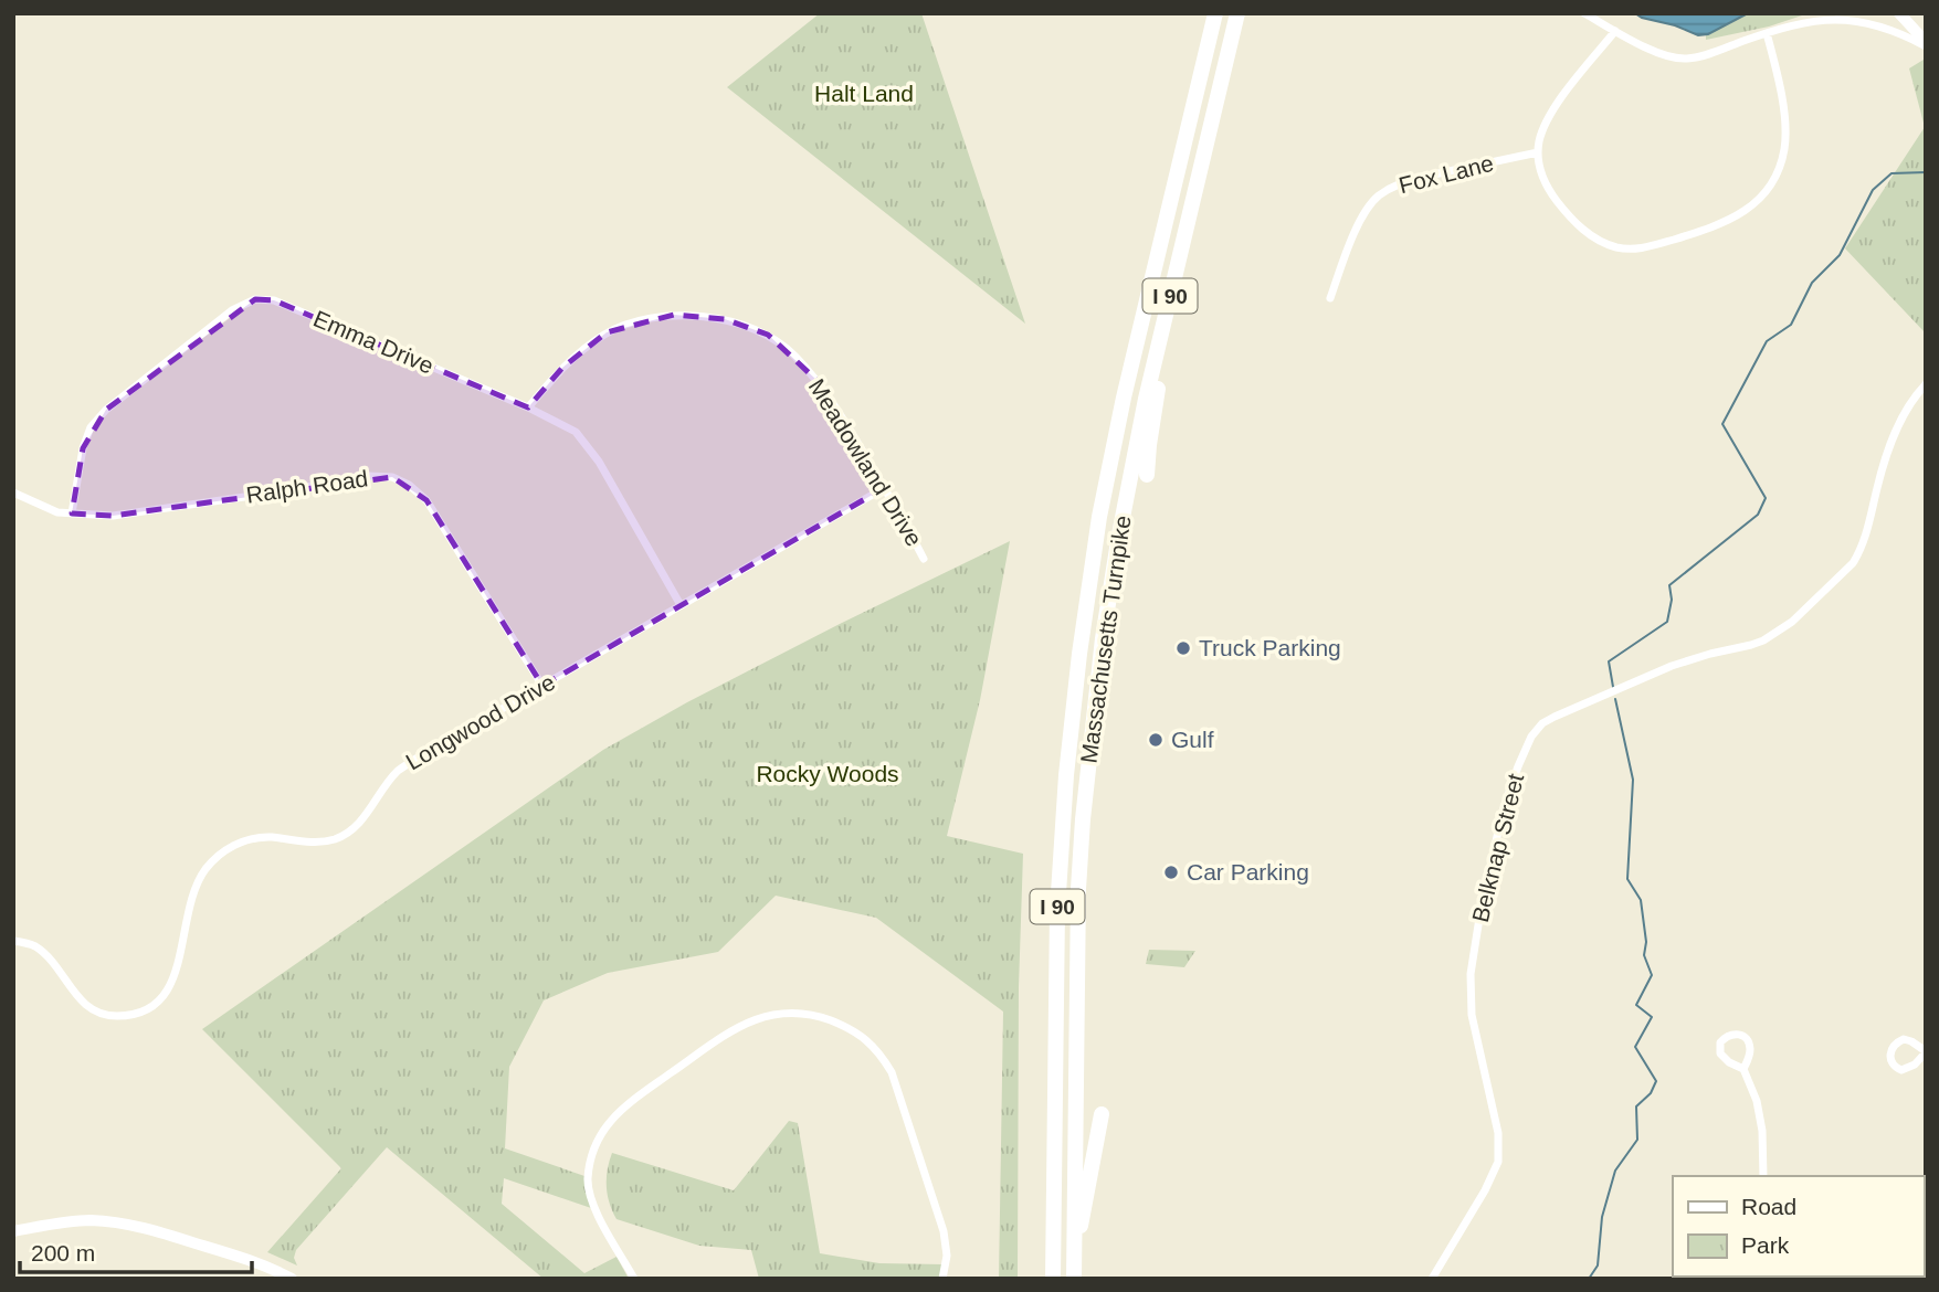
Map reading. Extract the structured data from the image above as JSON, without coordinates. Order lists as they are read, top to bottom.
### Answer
{
  "streets": {
    "highway": ["I 90", "Massachusetts Turnpike"],
    "street": [
      "Fox Lane",
      "Emma Drive",
      "Meadowland Drive",
      "Ralph Road",
      "Longwood Drive",
      "Belknap Street"
    ]
  },
  "crossings": [
    ["Emma Drive", "Meadowland Drive"],
    ["Emma Drive", "Ralph Road"],
    ["Emma Drive", "Longwood Drive"],
    ["Meadowland Drive", "Longwood Drive"],
    ["Ralph Road", "Longwood Drive"]
  ],
  "parks": ["Halt Land", "Rocky Woods"],
  "places": ["Truck Parking", "Gulf", "Car Parking"],
  "legend": ["Road", "Park"],
  "scale_bar": "200 m"
}
